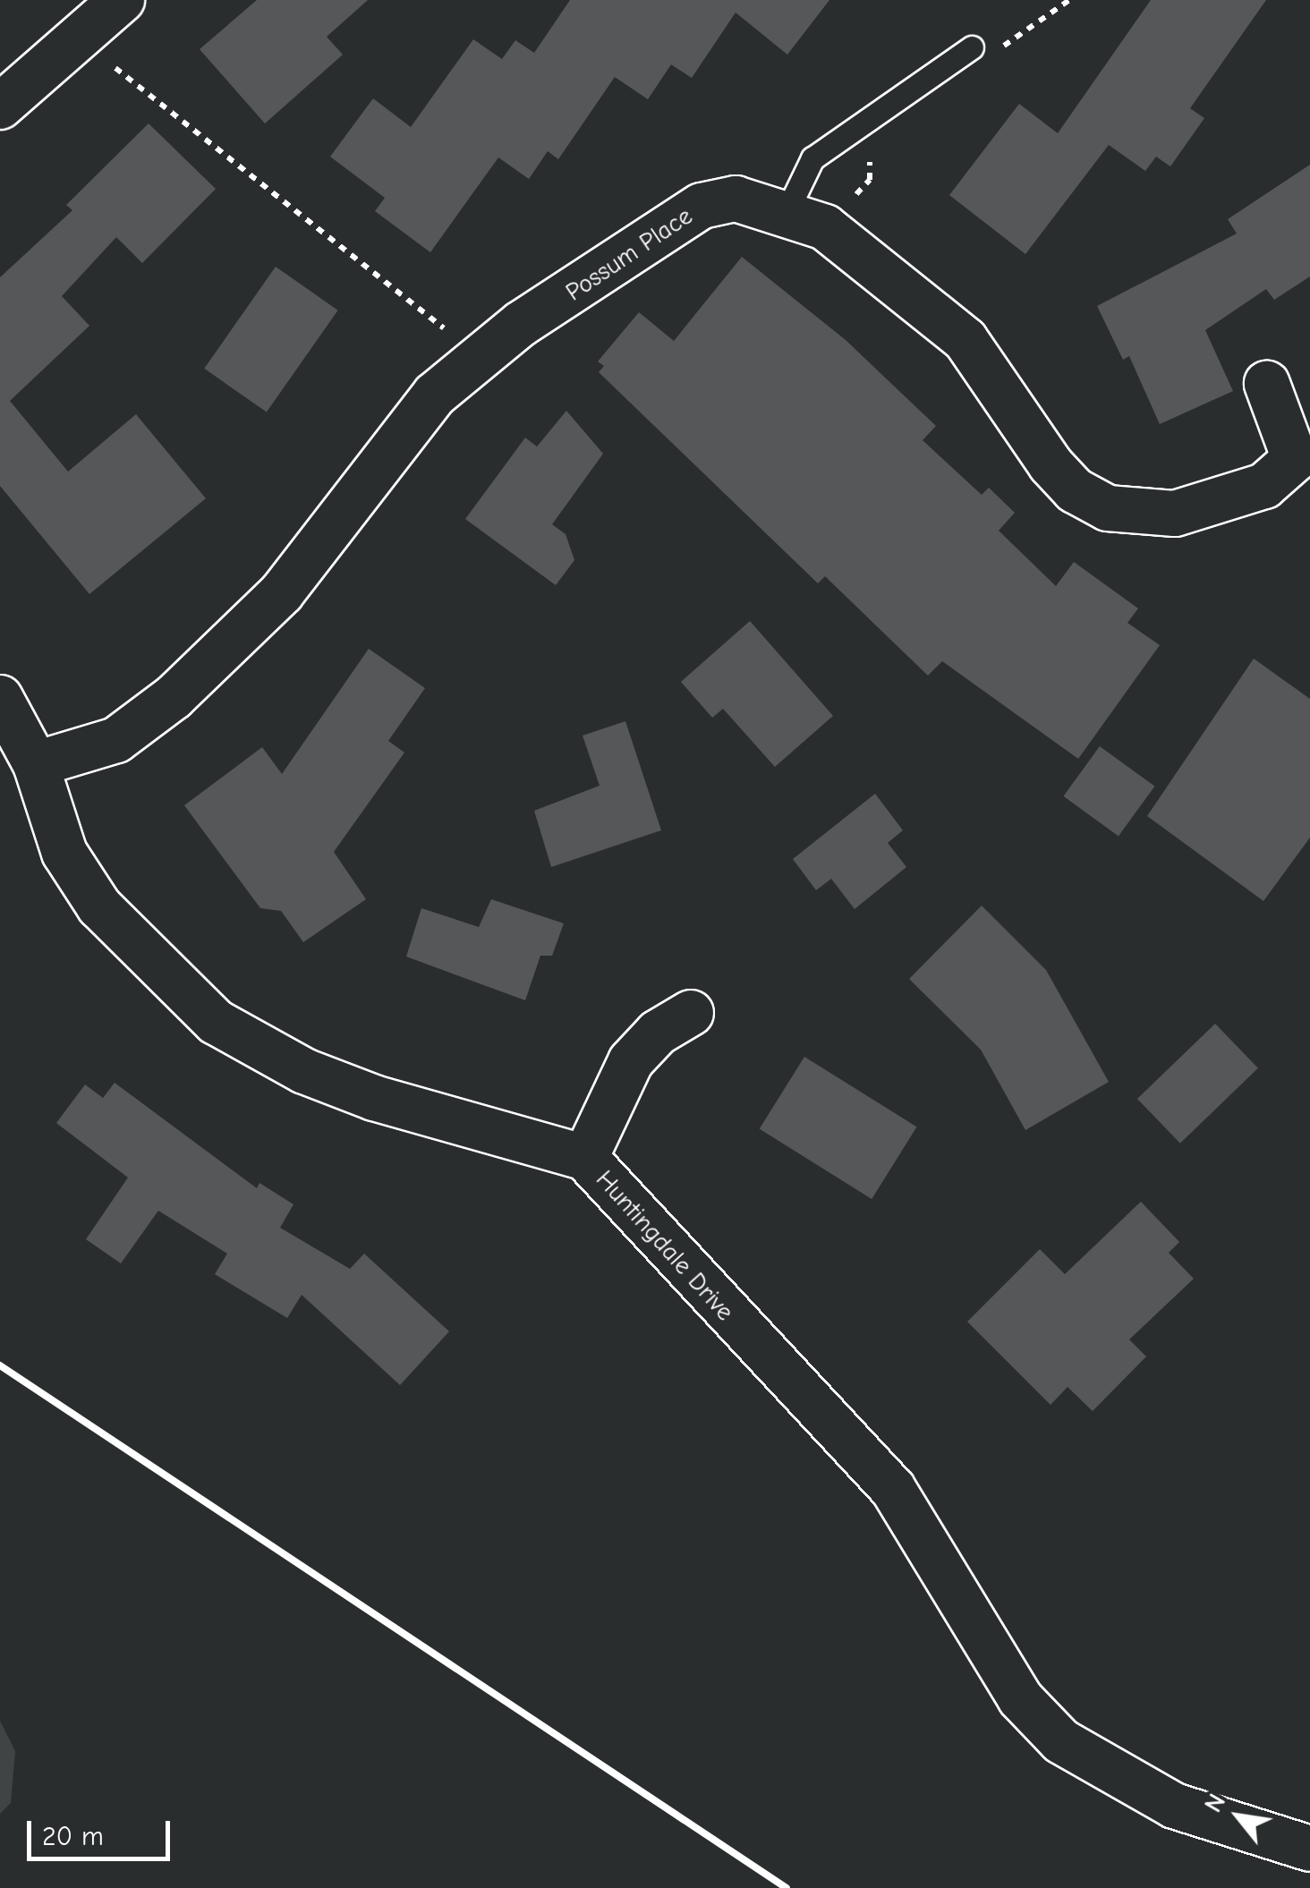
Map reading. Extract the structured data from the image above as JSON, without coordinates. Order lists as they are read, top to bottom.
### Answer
{
  "streets": {
    "street": ["Possum Place", "Huntingdale Drive"]
  },
  "crossings": [
    ["Possum Place", "Huntingdale Drive"]
  ],
  "scale_bar": "20 m",
  "north": "top left"
}
